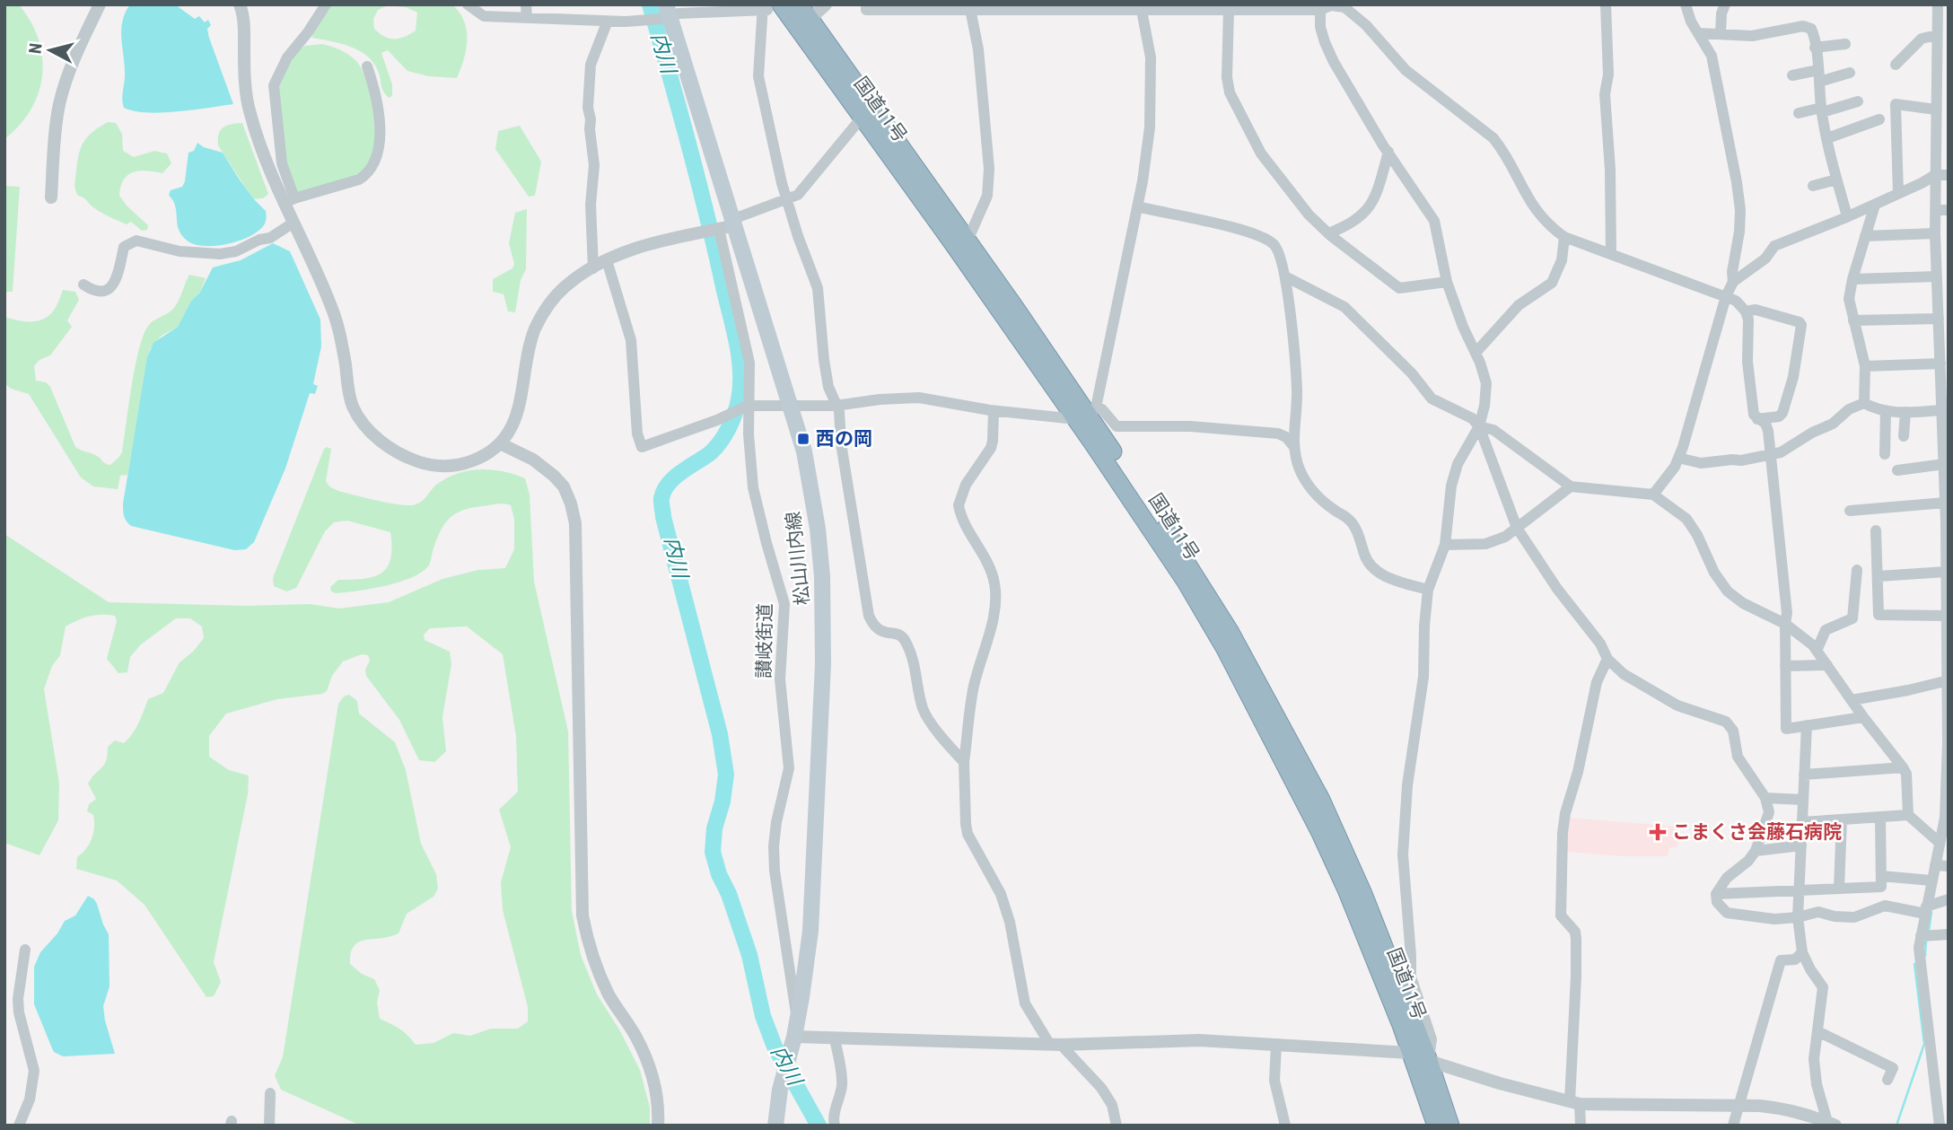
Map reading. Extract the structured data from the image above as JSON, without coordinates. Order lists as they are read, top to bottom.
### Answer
{
  "streets": {
    "highway": ["国道11号"],
    "main road": ["松山川内線"],
    "street": ["讃岐街道"]
  },
  "crossings": [
    ["松山川内線", "讃岐街道"]
  ],
  "water": ["内川"],
  "places": {
    "transit": ["西の岡"],
    "health": ["こまくさ会藤石病院"]
  },
  "north": "left"
}
